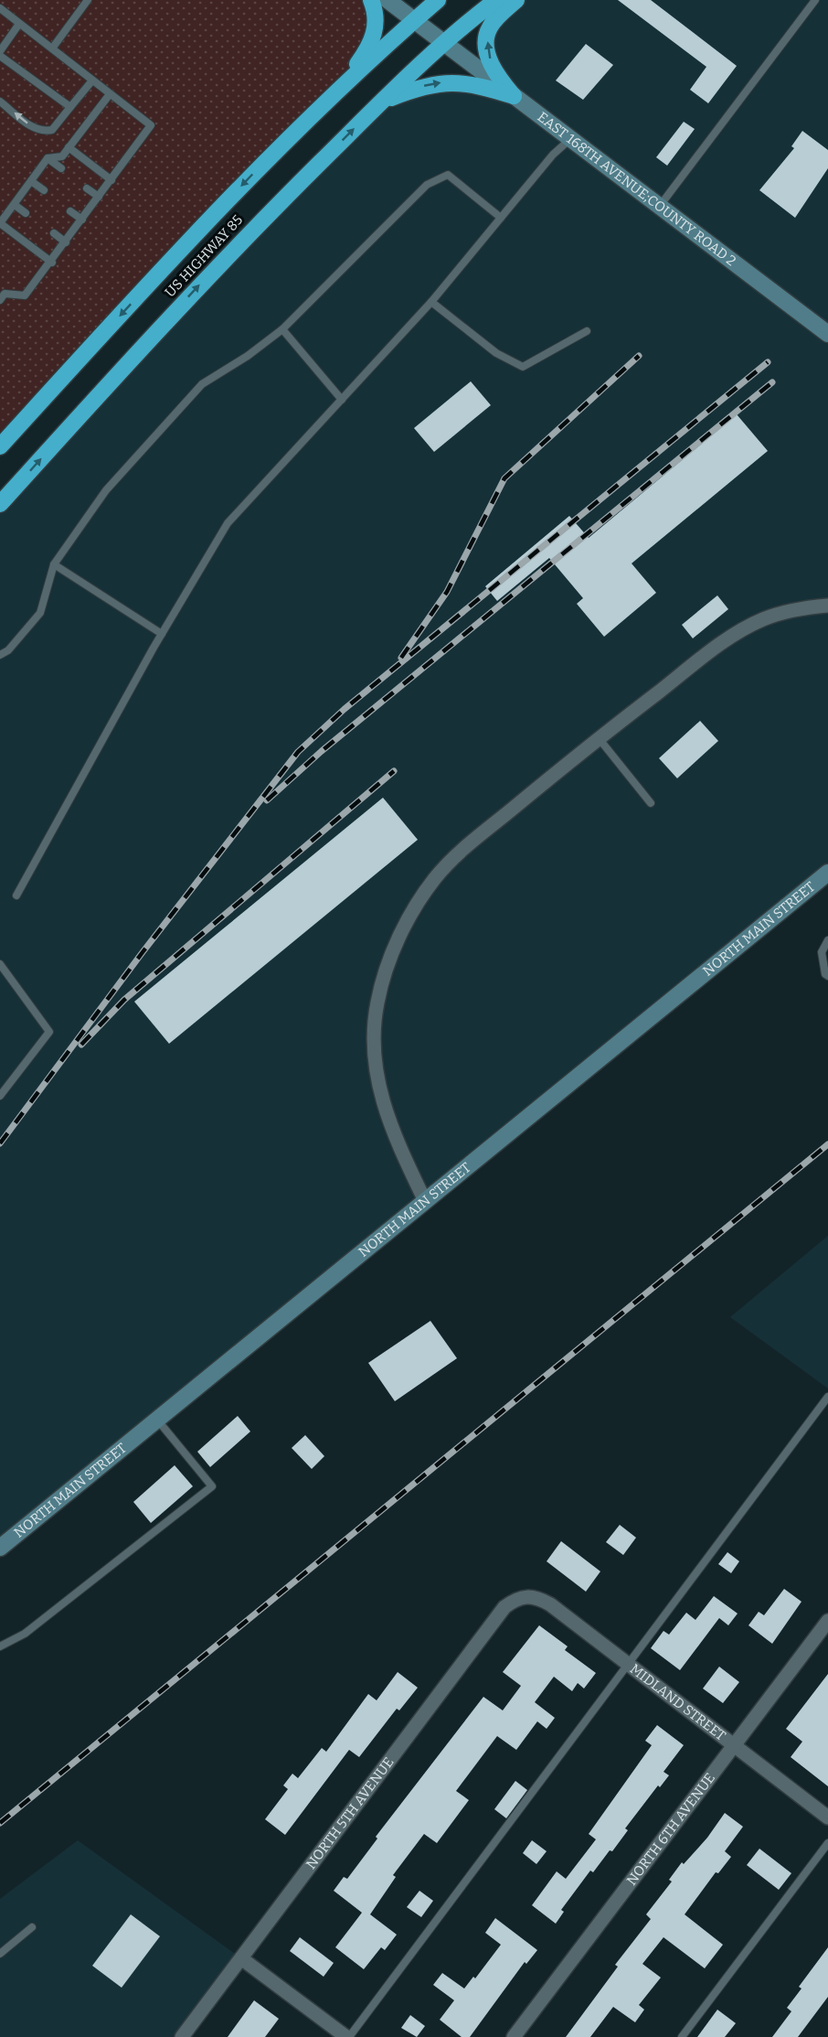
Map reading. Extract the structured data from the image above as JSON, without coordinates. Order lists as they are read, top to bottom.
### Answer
{
  "streets": {
    "highway": ["US HIGHWAY 85"],
    "street": [
      "EAST 168TH AVENUE;COUNTY ROAD 2",
      "NORTH MAIN STREET",
      "MIDLAND STREET",
      "NORTH 5TH AVENUE",
      "NORTH 6TH AVENUE"
    ]
  },
  "crossings": [
    ["EAST 168TH AVENUE;COUNTY ROAD 2", "US HIGHWAY 85"],
    ["MIDLAND STREET", "NORTH 5TH AVENUE"],
    ["MIDLAND STREET", "NORTH 6TH AVENUE"]
  ]
}
